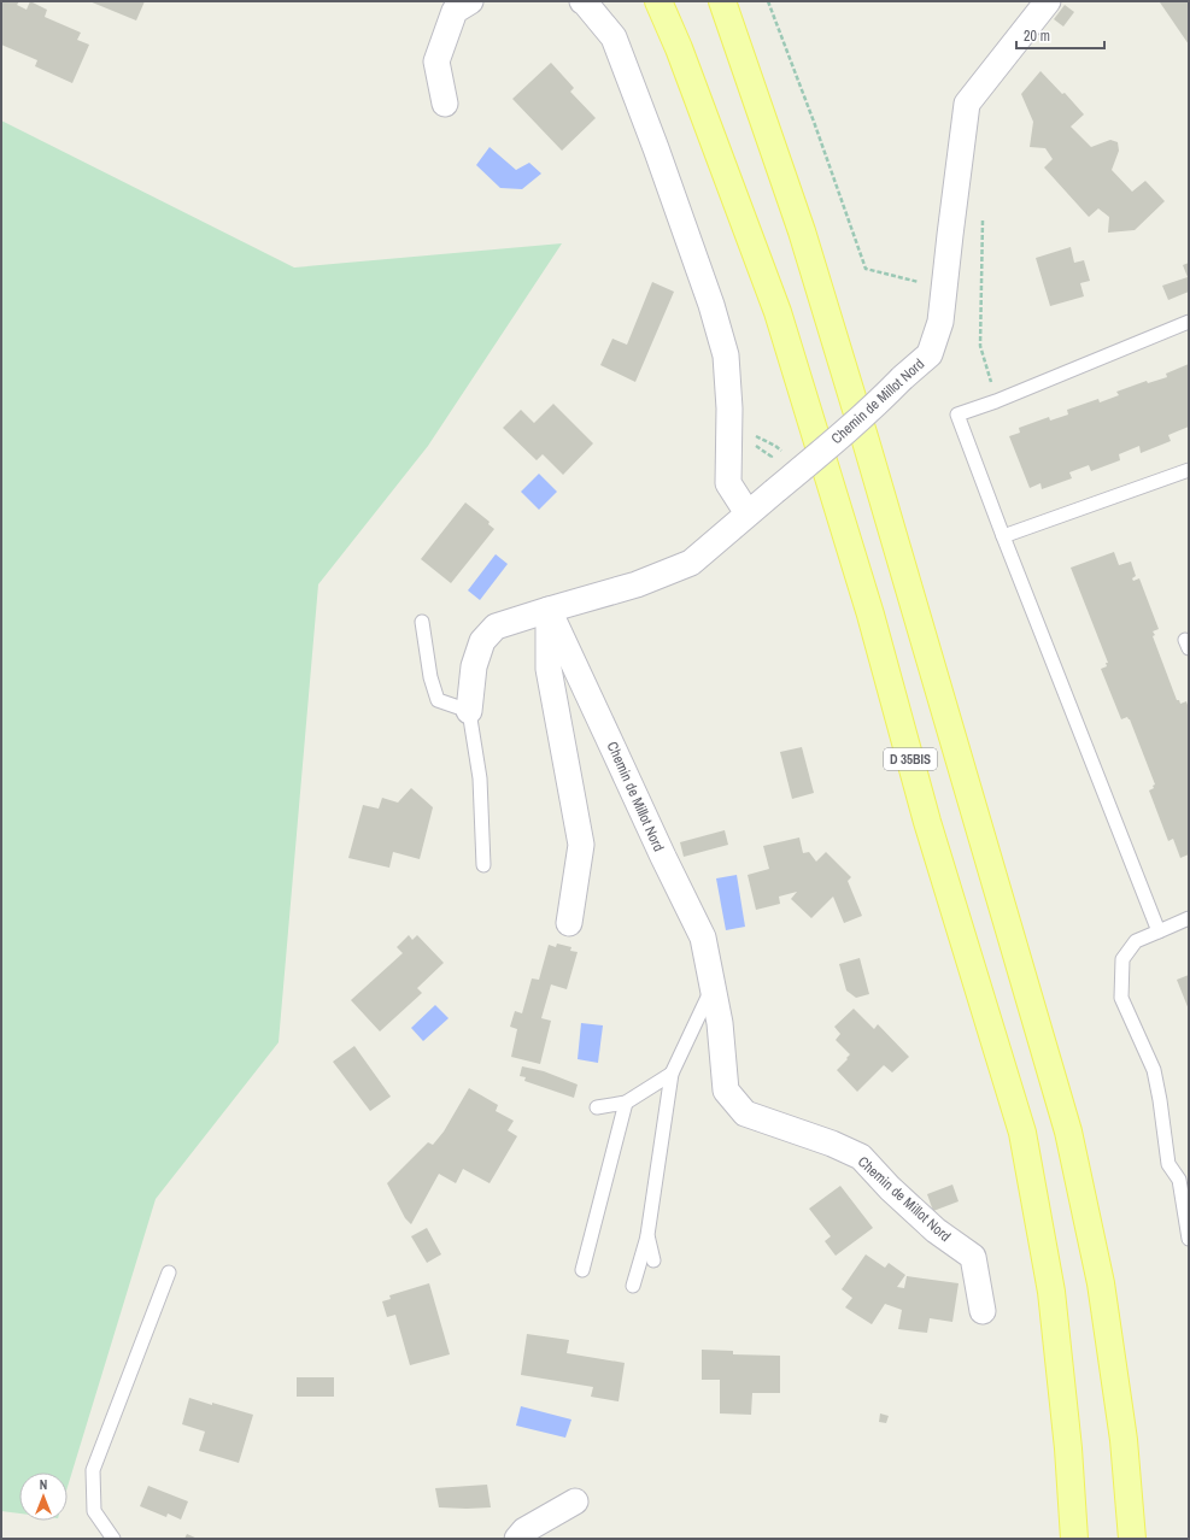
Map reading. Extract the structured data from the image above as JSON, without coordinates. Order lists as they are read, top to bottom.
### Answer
{
  "streets": {
    "main road": ["D 35BIS"],
    "street": ["Chemin de Millot Nord"]
  },
  "scale_bar": "20 m",
  "north": "top"
}
